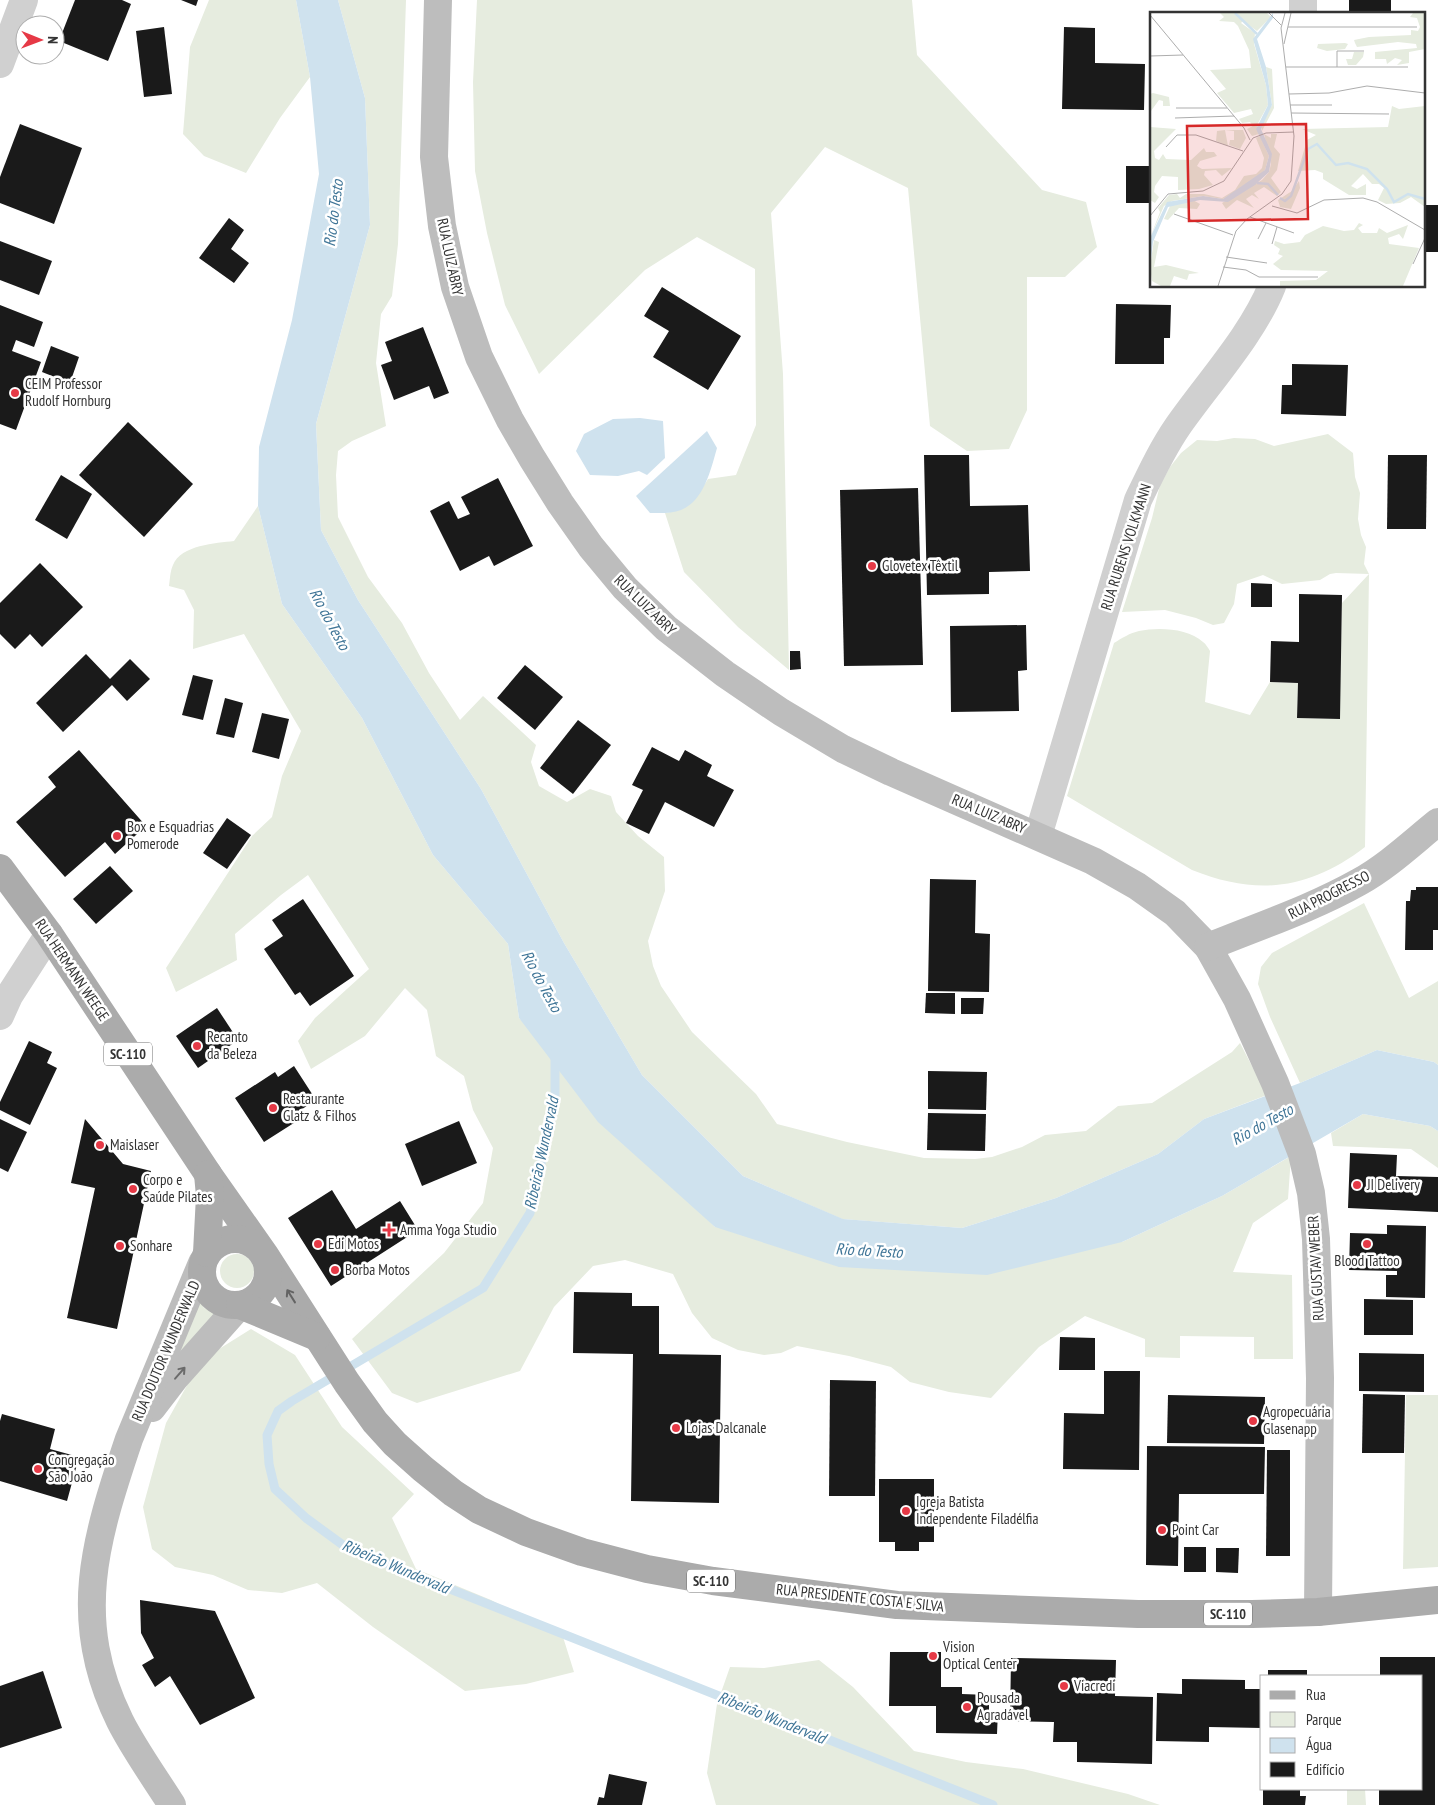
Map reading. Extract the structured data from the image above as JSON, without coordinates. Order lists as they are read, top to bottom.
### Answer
{
  "streets": {
    "main road": ["RUA HERMANN WEEGE", "SC-110", "RUA PRESIDENTE COSTA E SILVA"],
    "street": [
      "RUA LUIZ ABRY",
      "RUA RUBENS VOLKMANN",
      "RUA PROGRESSO",
      "RUA GUSTAV WEBER",
      "RUA DOUTOR WUNDERWALD"
    ]
  },
  "crossings": [
    ["RUA LUIZ ABRY", "RUA RUBENS VOLKMANN"],
    ["RUA LUIZ ABRY", "RUA PROGRESSO"],
    ["RUA LUIZ ABRY", "RUA GUSTAV WEBER"],
    ["RUA PROGRESSO", "RUA GUSTAV WEBER"],
    ["RUA HERMANN WEEGE", "RUA DOUTOR WUNDERWALD"],
    ["RUA HERMANN WEEGE", "RUA PRESIDENTE COSTA E SILVA"],
    ["RUA GUSTAV WEBER", "RUA PRESIDENTE COSTA E SILVA"]
  ],
  "water": ["Rio do Testo", "Ribeirão Wundervald"],
  "places": {
    "other": [
      "CEIM Professor Rudolf Hornburg",
      "Glovetex Têxtil",
      "Box e Esquadrias Pomerode",
      "Recanto da Beleza",
      "Restaurante Glatz & Filhos",
      "Maislaser",
      "JI Delivery",
      "Corpo e Saúde Pilates",
      "Edi Motos",
      "Blood Tattoo",
      "Sonhare",
      "Borba Motos",
      "Agropecuária Glasenapp",
      "Lojas Dalcanale",
      "Congregação São João",
      "Igreja Batista Independente Filadélfia",
      "Point Car",
      "Vision Optical Center",
      "Viacredi",
      "Pousada Agradável"
    ],
    "health": ["Amma Yoga Studio"]
  },
  "legend": [
    "Rua",
    "Parque",
    "Água",
    "Edifício"
  ],
  "north": "right"
}
